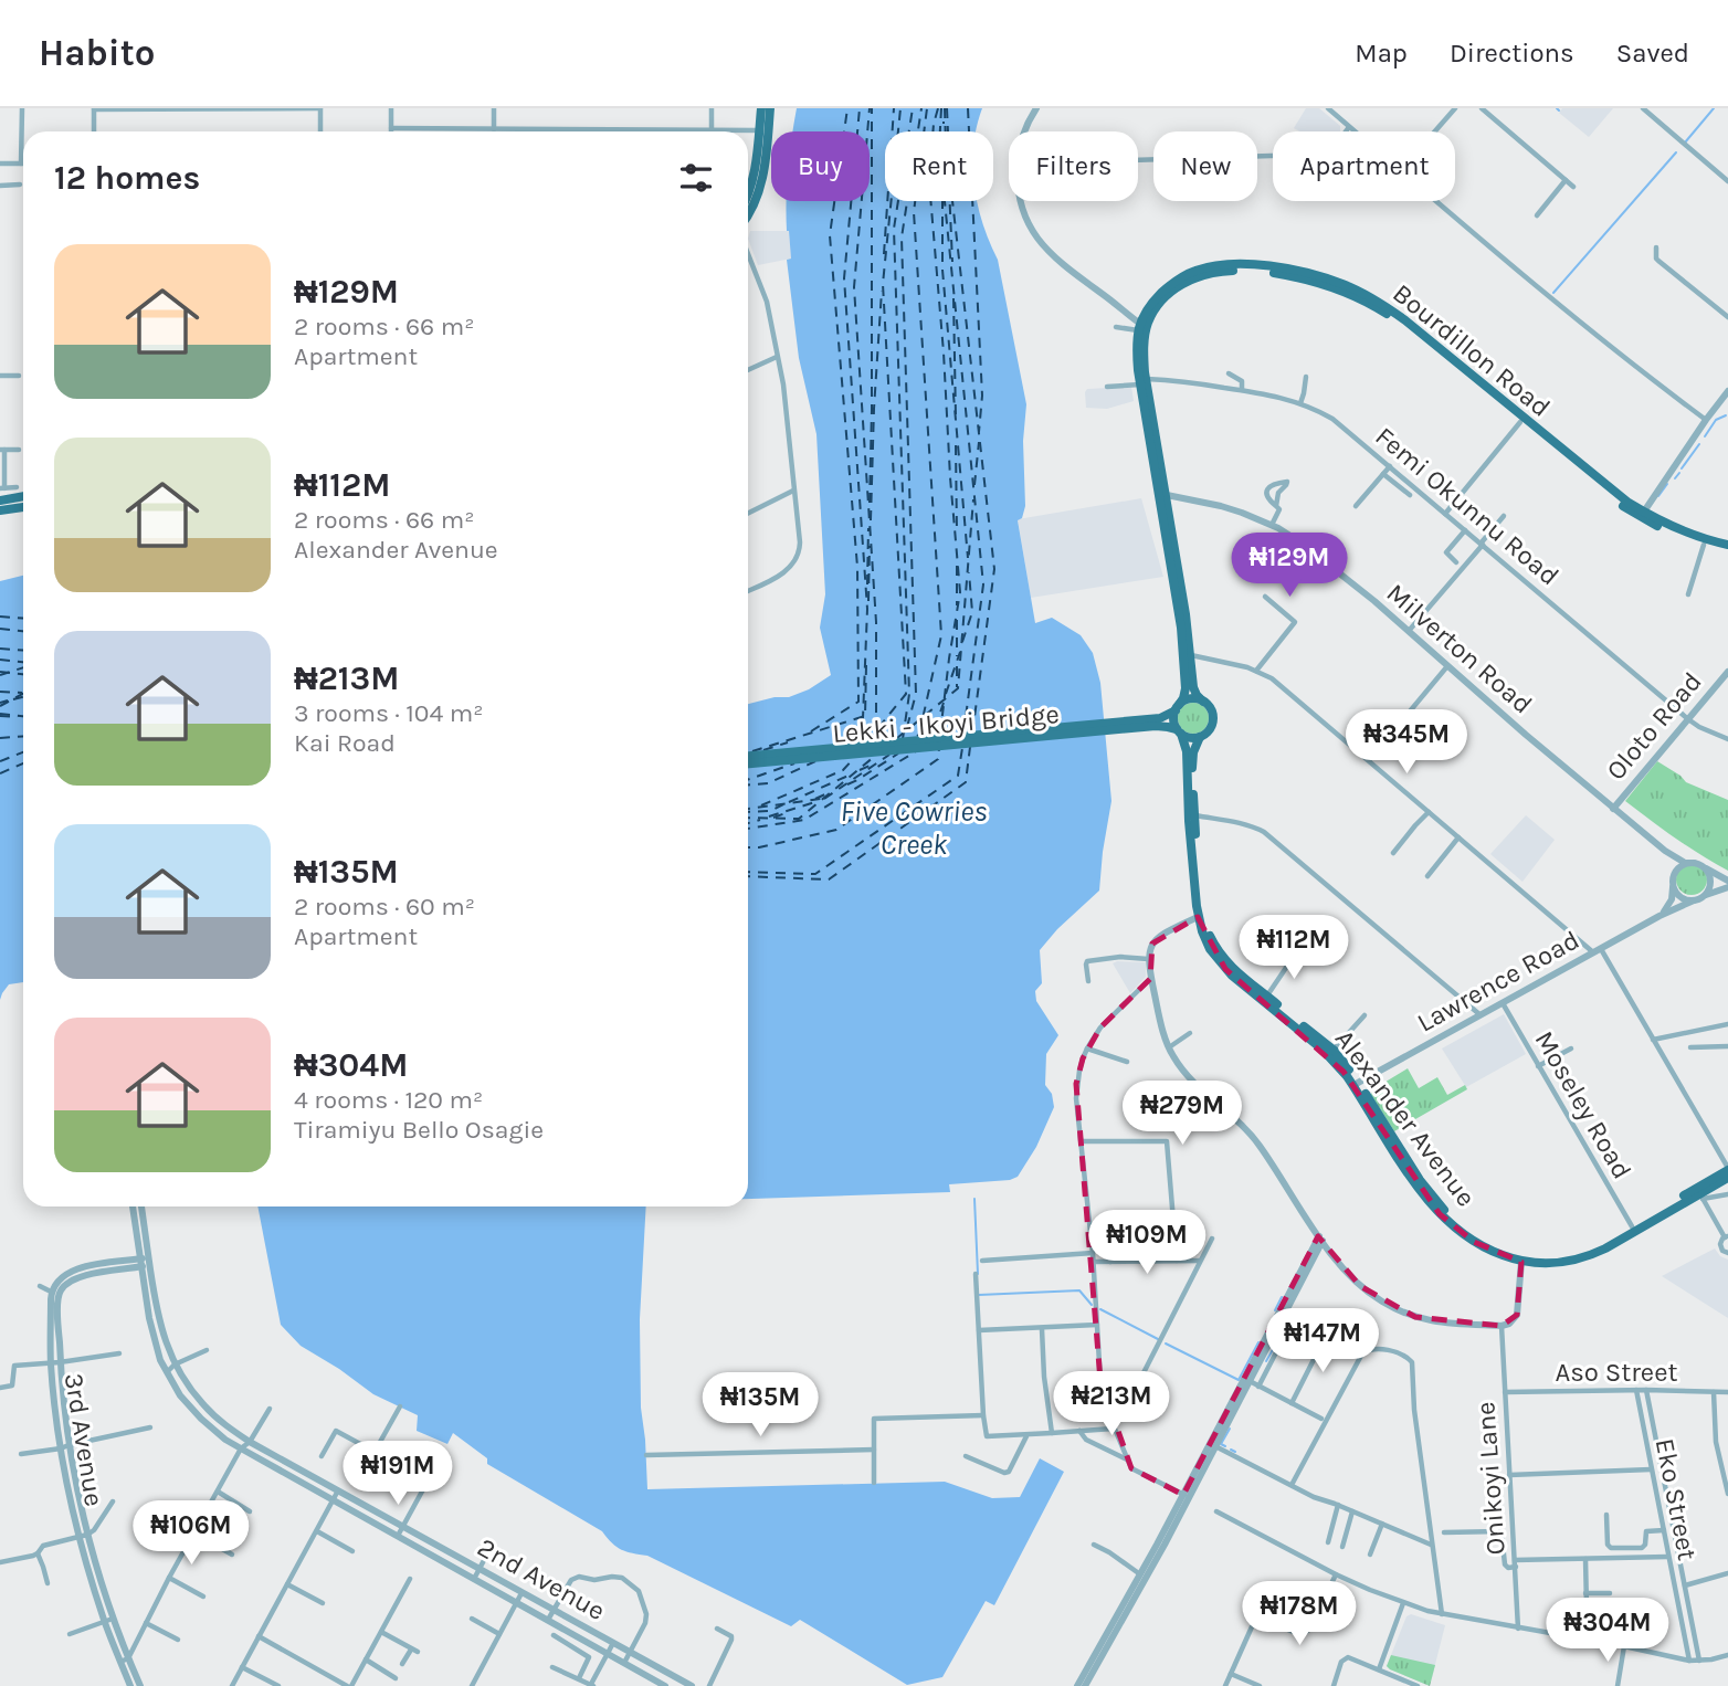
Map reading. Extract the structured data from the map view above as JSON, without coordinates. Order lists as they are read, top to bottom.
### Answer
{
  "streets": {
    "main road": ["Bourdillon Road", "Lekki - Ikoyi Bridge", "Alexander Avenue"],
    "street": [
      "Femi Okunnu Road",
      "Milverton Road",
      "Oloto Road",
      "Lawrence Road",
      "Moseley Road",
      "Aso Street",
      "3rd Avenue",
      "Onikoyi Lane",
      "Eko Street",
      "2nd Avenue"
    ]
  },
  "crossings": [
    ["Femi Okunnu Road", "Oloto Road"],
    ["Milverton Road", "Oloto Road"],
    ["Milverton Road", "Lawrence Road"],
    ["Lawrence Road", "Moseley Road"],
    ["Lawrence Road", "Alexander Avenue"],
    ["Aso Street", "Onikoyi Lane"],
    ["Aso Street", "Eko Street"]
  ],
  "water": ["Five Cowries Creek"],
  "page": {
    "header": "Habito",
    "nav": ["Map", "Directions", "Saved"],
    "chip": [
      "Buy",
      "Rent",
      "Filters",
      "New",
      "Apartment"
    ],
    "heading": "12 homes",
    "list": [
      {
        "name": "₦129M",
        "note": "2 rooms · 66 m² · Apartment"
      },
      {
        "name": "₦112M",
        "note": "2 rooms · 66 m² · Alexander Avenue"
      },
      {
        "name": "₦213M",
        "note": "3 rooms · 104 m² · Kai Road"
      },
      {
        "name": "₦135M",
        "note": "2 rooms · 60 m² · Apartment"
      },
      {
        "name": "₦304M",
        "note": "4 rooms · 120 m² · Tiramiyu Bello Osagie"
      }
    ],
    "price": [
      "₦129M",
      "₦345M",
      "₦112M",
      "₦279M",
      "₦109M",
      "₦147M",
      "₦213M",
      "₦135M",
      "₦191M",
      "₦106M",
      "₦178M",
      "₦304M"
    ]
  }
}
